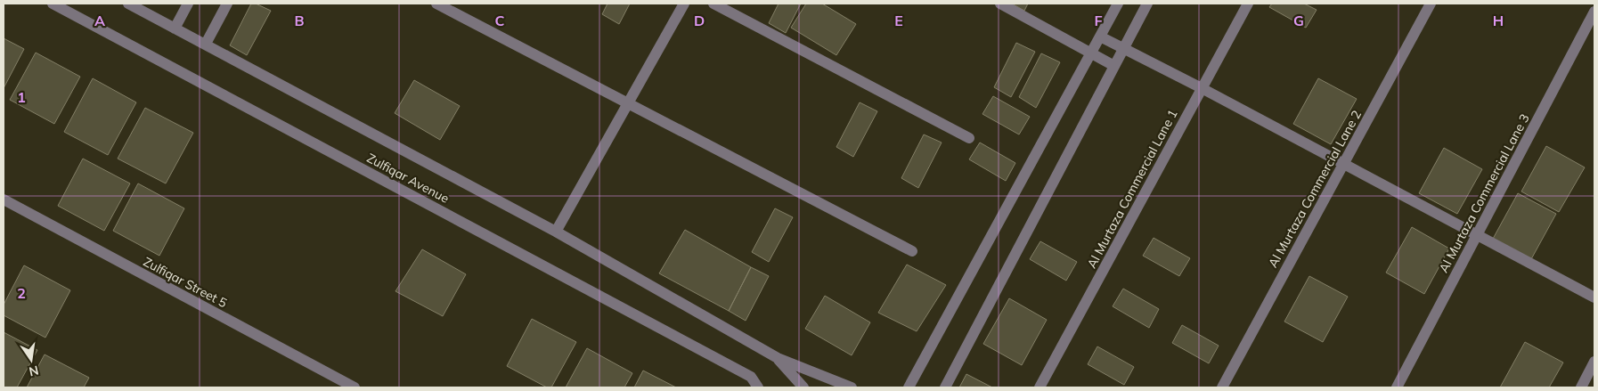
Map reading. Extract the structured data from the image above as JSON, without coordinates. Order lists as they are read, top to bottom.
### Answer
{
  "streets": {
    "street": [
      "Zulfiqar Avenue",
      "Al Murtaza Commercial Lane 1",
      "Al Murtaza Commercial Lane 2",
      "Al Murtaza Commercial Lane 3",
      "Zulfiqar Street 5"
    ]
  },
  "north": "bottom",
  "grid": {
    "columns": [
      "A",
      "B",
      "C",
      "D",
      "E",
      "F",
      "G",
      "H"
    ],
    "rows": ["1", "2"]
  }
}
